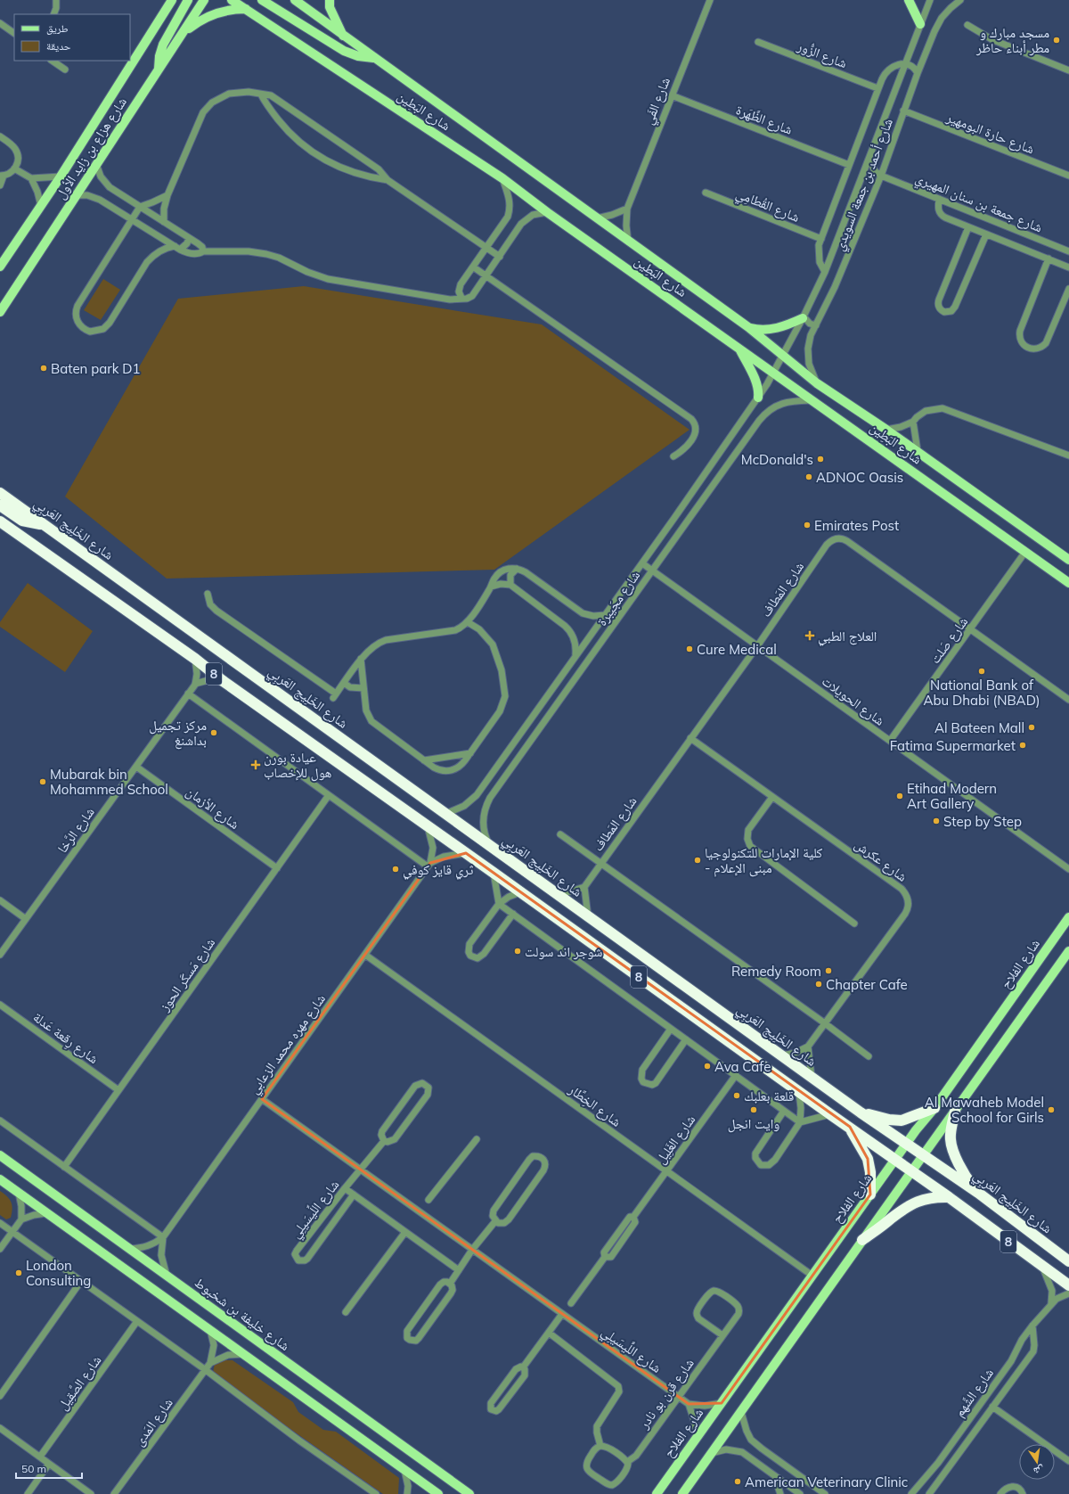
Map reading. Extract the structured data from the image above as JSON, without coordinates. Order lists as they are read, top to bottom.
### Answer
{
  "streets": {
    "highway": ["شارع الخَلِيج العَربِي", "8"],
    "main road": [
      "شارع البَطِين",
      "شارع هزاع بن زايد الأول",
      "شارع الفلاح",
      "شارع خليفة بن شخبوط"
    ],
    "street": [
      "شارع الزُّور",
      "شارع الفَي",
      "شارع الظَّهَرة",
      "شارع حارة البومهير",
      "شارع أحمد بن جمعة السويدي",
      "شارع جمعة بن سنان المهيري",
      "شارع القُطامِي",
      "شارع المَطاف",
      "شارع مجَيبرة",
      "شارع صَلت",
      "شارع الحويلات",
      "شارع الأزمان",
      "شارع الرَّخا",
      "شارع عكرش",
      "شارع مَسكَر الحوز",
      "شارع رِقعة عَدلة",
      "شارع مهره محمد الزعابي",
      "شارع الخِطَّار",
      "شارع الغَلِيل",
      "شارع اللِّيسَيلِي",
      "شارع الصَّقِيل",
      "شارع الشَّهم",
      "شارع قرن بو نادر",
      "شارع المَدى"
    ]
  },
  "crossings": [
    ["شارع الفَي", "شارع البَطِين"],
    ["شارع الفَي", "شارع الظَّهَرة"],
    ["شارع البَطِين", "شارع أحمد بن جمعة السويدي"],
    ["شارع البَطِين", "شارع مجَيبرة"],
    ["شارع البَطِين", "شارع صَلت"],
    ["شارع حارة البومهير", "شارع أحمد بن جمعة السويدي"],
    ["شارع أحمد بن جمعة السويدي", "شارع جمعة بن سنان المهيري"],
    ["شارع أحمد بن جمعة السويدي", "شارع مجَيبرة"],
    ["شارع الخَلِيج العَربِي", "شارع مجَيبرة"],
    ["شارع الخَلِيج العَربِي", "شارع الفلاح"],
    ["شارع المَطاف", "شارع صَلت"],
    ["شارع المَطاف", "شارع الحويلات"],
    ["شارع المَطاف", "شارع عكرش"],
    ["شارع مجَيبرة", "شارع الحويلات"],
    ["شارع صَلت", "شارع الحويلات"],
    ["8", "شارع الفلاح"],
    ["8", "شارع مهره محمد الزعابي"],
    ["شارع الأزمان", "شارع الرَّخا"],
    ["شارع الأزمان", "شارع مَسكَر الحوز"],
    ["شارع الفلاح", "شارع الخِطَّار"],
    ["شارع الفلاح", "شارع اللِّيسَيلِي"],
    ["شارع مَسكَر الحوز", "شارع رِقعة عَدلة"],
    ["شارع مهره محمد الزعابي", "شارع الخِطَّار"],
    ["شارع مهره محمد الزعابي", "شارع اللِّيسَيلِي"],
    ["شارع مهره محمد الزعابي", "شارع خليفة بن شخبوط"],
    ["شارع الخِطَّار", "شارع الغَلِيل"],
    ["شارع اللِّيسَيلِي", "شارع قرن بو نادر"]
  ],
  "places": {
    "other": [
      "مسجد مبارك و مطر أبناء حاظر",
      "Baten park D1",
      "McDonald's",
      "ADNOC Oasis",
      "Emirates Post",
      "Cure Medical",
      "National Bank of Abu Dhabi (NBAD)",
      "Al Bateen Mall",
      "مركز تجميل بداشنغ",
      "Fatima Supermarket",
      "Mubarak bin Mohammed School",
      "Etihad Modern Art Gallery",
      "Step by Step",
      "كلية الإمارات للتكنولوجيا - مبنى الإعلام",
      "ثري قايز كوفي",
      "شوجر اند سولت",
      "Remedy Room",
      "Chapter Cafe",
      "Ava Cafe",
      "قلعة بعلبك",
      "وايت انجل",
      "Al Mawaheb Model School for Girls",
      "London Consulting",
      "American Veterinary Clinic"
    ],
    "health": ["العلاج الطبي", "عيادة بورن هول للإخصاب"]
  },
  "legend": ["طريق", "حديقة"],
  "scale_bar": "50 m",
  "north": "bottom"
}
